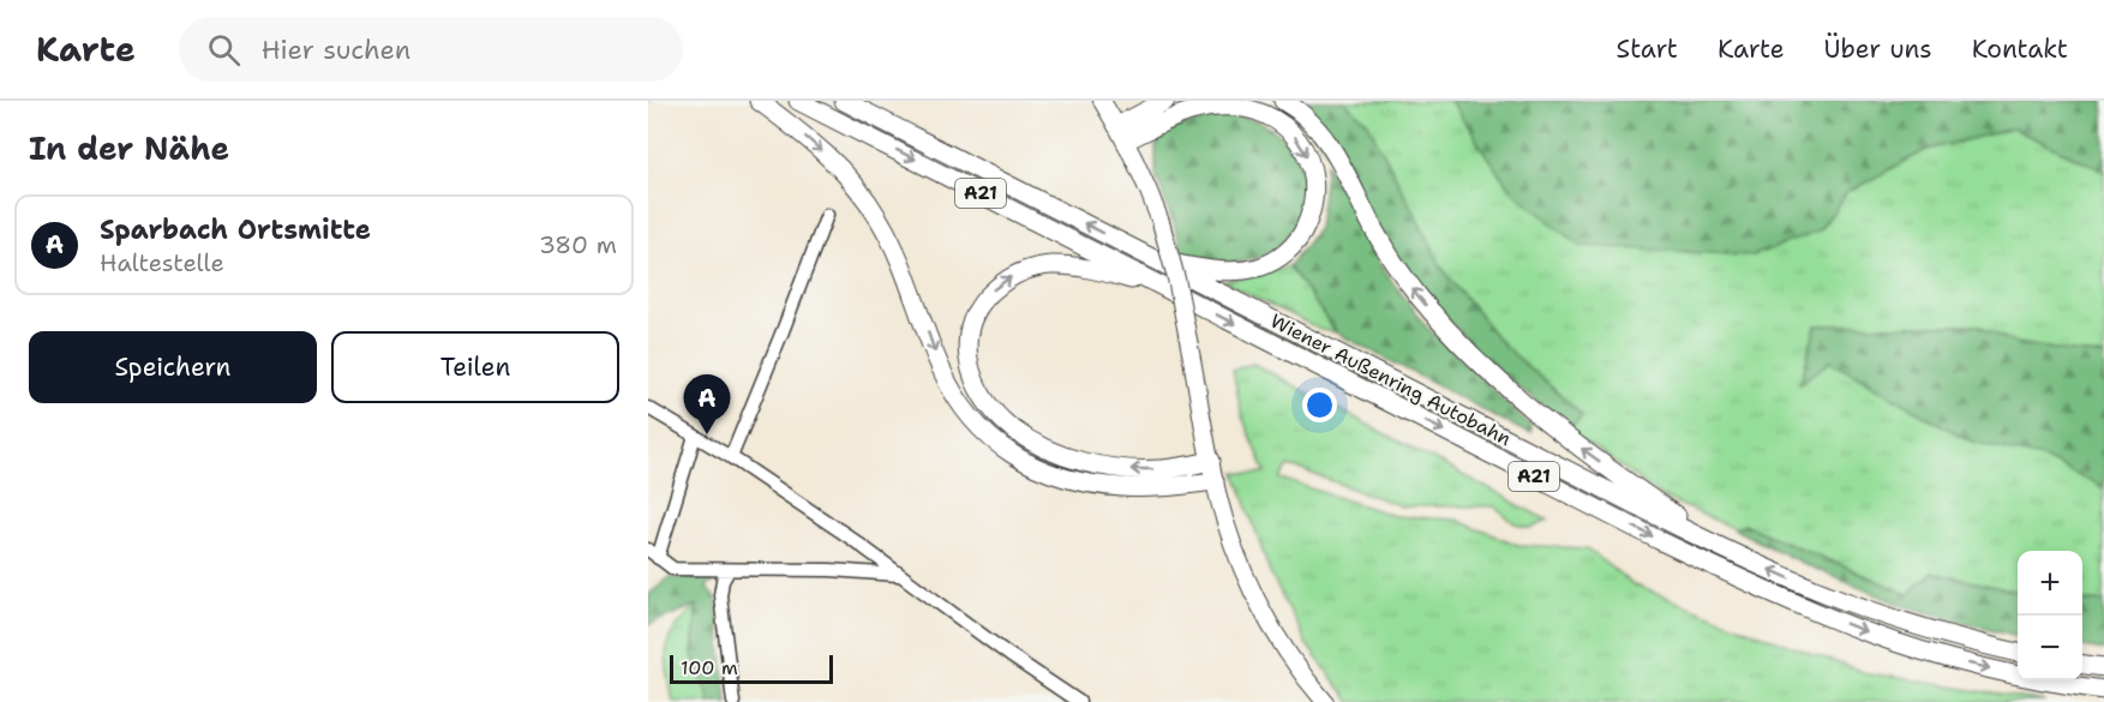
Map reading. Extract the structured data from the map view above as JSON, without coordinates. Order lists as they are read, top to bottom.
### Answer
{
  "streets": {
    "highway": ["A21", "Wiener Außenring Autobahn"]
  },
  "scale_bar": "100 m",
  "page": {
    "header": "Karte",
    "search": "Hier suchen",
    "nav": [
      "Start",
      "Karte",
      "Über uns",
      "Kontakt"
    ],
    "heading": "In der Nähe",
    "list": [
      {
        "mark": "A",
        "name": "Sparbach Ortsmitte",
        "note": "Haltestelle",
        "value": "380 m"
      }
    ],
    "buttons": ["Speichern", "Teilen"],
    "pins": "A",
    "map_buttons": ["+", "−"],
    "scale": "100 m"
  }
}
